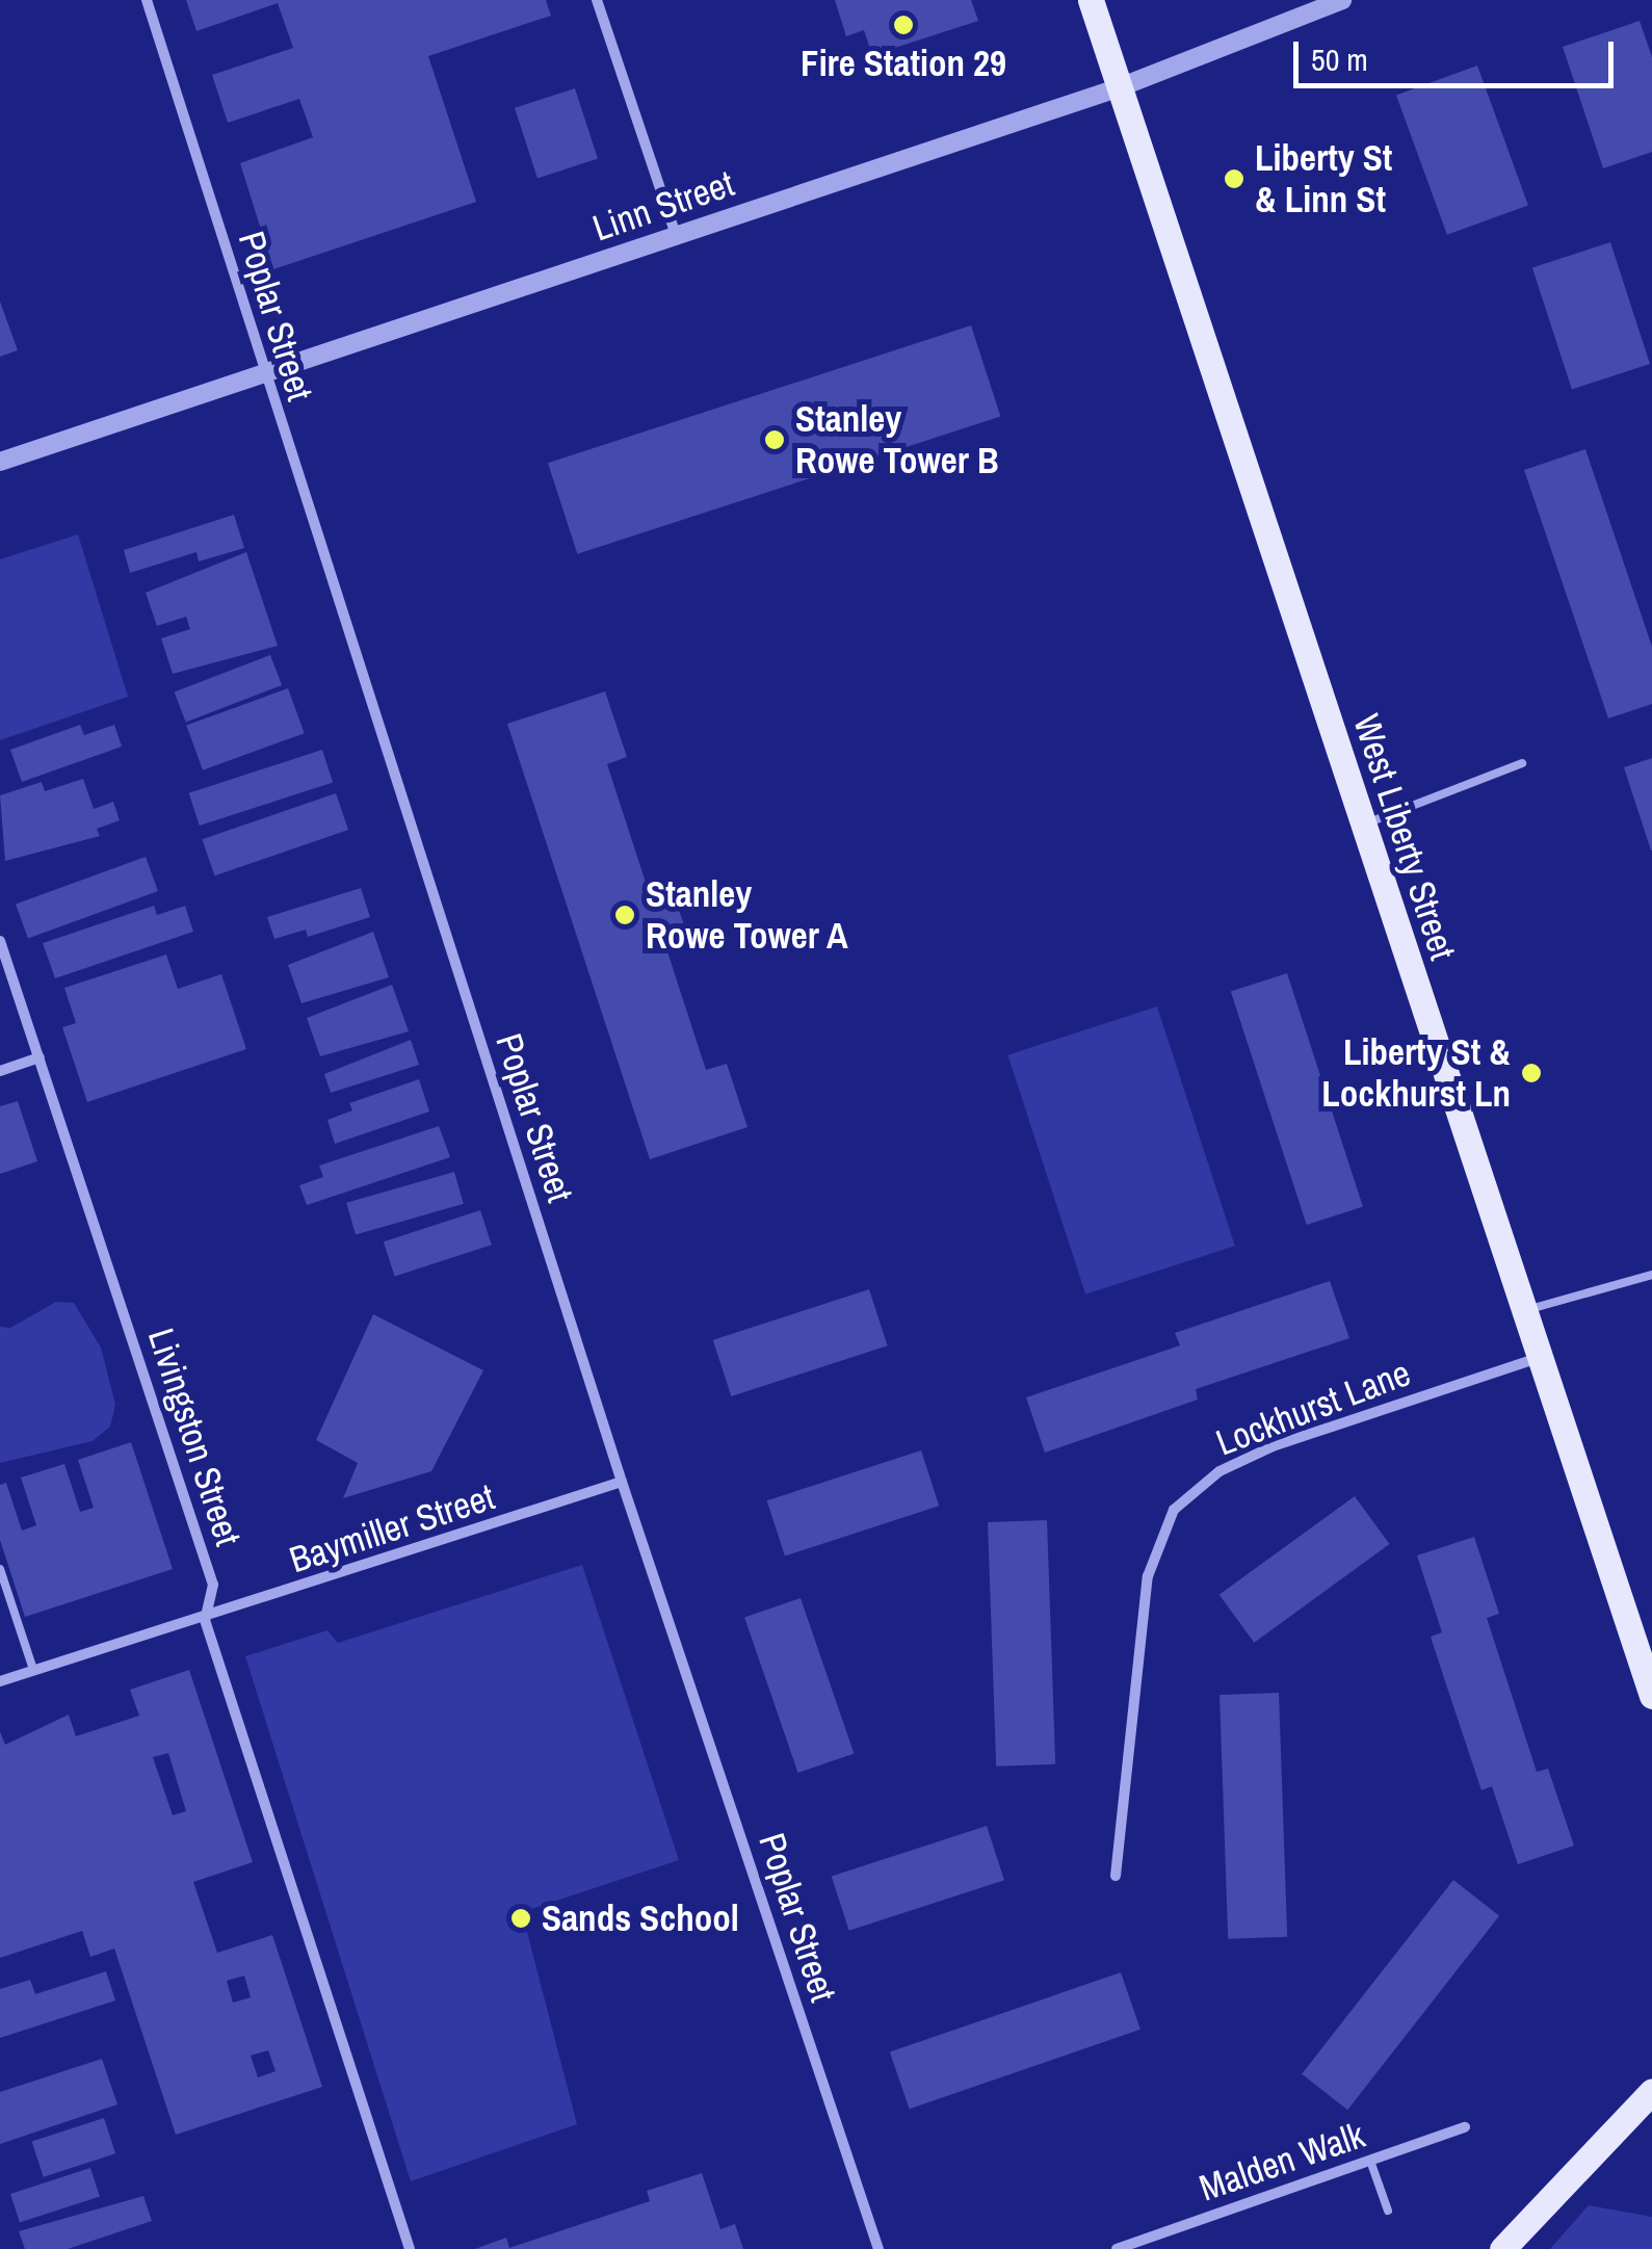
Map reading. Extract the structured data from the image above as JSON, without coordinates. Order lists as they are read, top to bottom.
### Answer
{
  "streets": {
    "main road": ["West Liberty Street"],
    "street": [
      "Linn Street",
      "Poplar Street",
      "Lockhurst Lane",
      "Livingston Street",
      "Baymiller Street",
      "Malden Walk"
    ]
  },
  "crossings": [
    ["Linn Street", "Poplar Street"],
    ["Linn Street", "West Liberty Street"],
    ["Poplar Street", "Baymiller Street"],
    ["West Liberty Street", "Lockhurst Lane"],
    ["Livingston Street", "Baymiller Street"]
  ],
  "places": [
    "Fire Station 29",
    "Liberty St & Linn St",
    "Stanley Rowe Tower B",
    "Stanley Rowe Tower A",
    "Liberty St & Lockhurst Ln",
    "Sands School"
  ],
  "scale_bar": "50 m"
}
